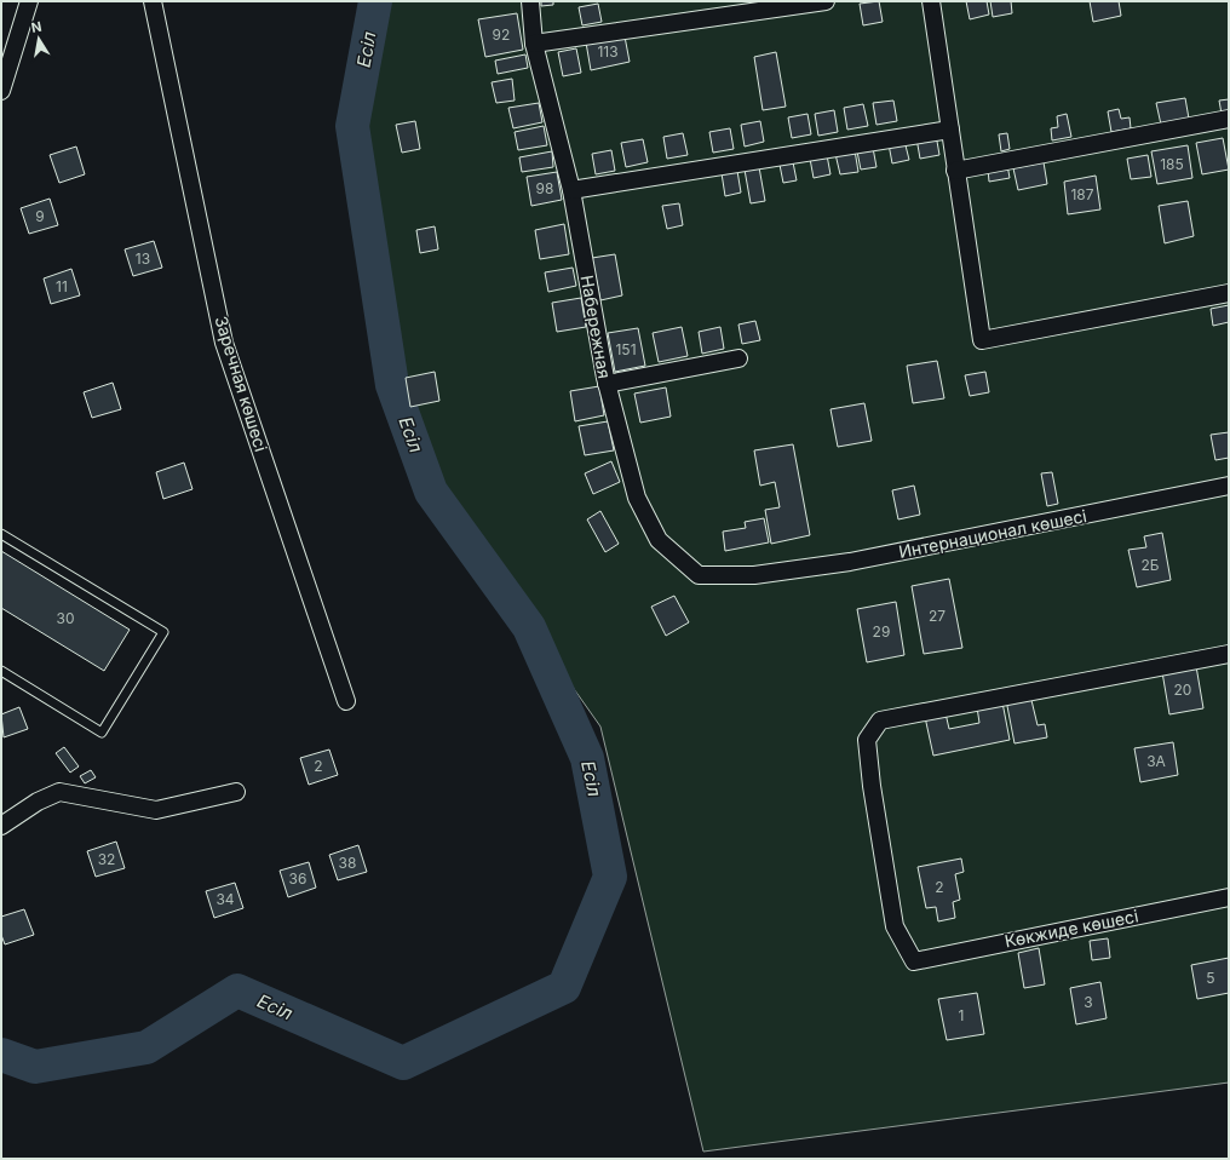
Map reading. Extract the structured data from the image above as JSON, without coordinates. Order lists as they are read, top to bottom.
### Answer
{
  "streets": {
    "street": [
      "Набережная",
      "Заречная көшесі",
      "Интернационал көшесі",
      "Көкжиде көшесі"
    ]
  },
  "crossings": [
    ["Набережная", "Интернационал көшесі"]
  ],
  "water": ["Есіл"],
  "house_numbers": [
    "92",
    "113",
    "185",
    "98",
    "187",
    "9",
    "13",
    "11",
    "151",
    "2Б",
    "27",
    "30",
    "29",
    "20",
    "3А",
    "2",
    "32",
    "38",
    "36",
    "2",
    "34",
    "5",
    "3",
    "1"
  ],
  "north": "top"
}
